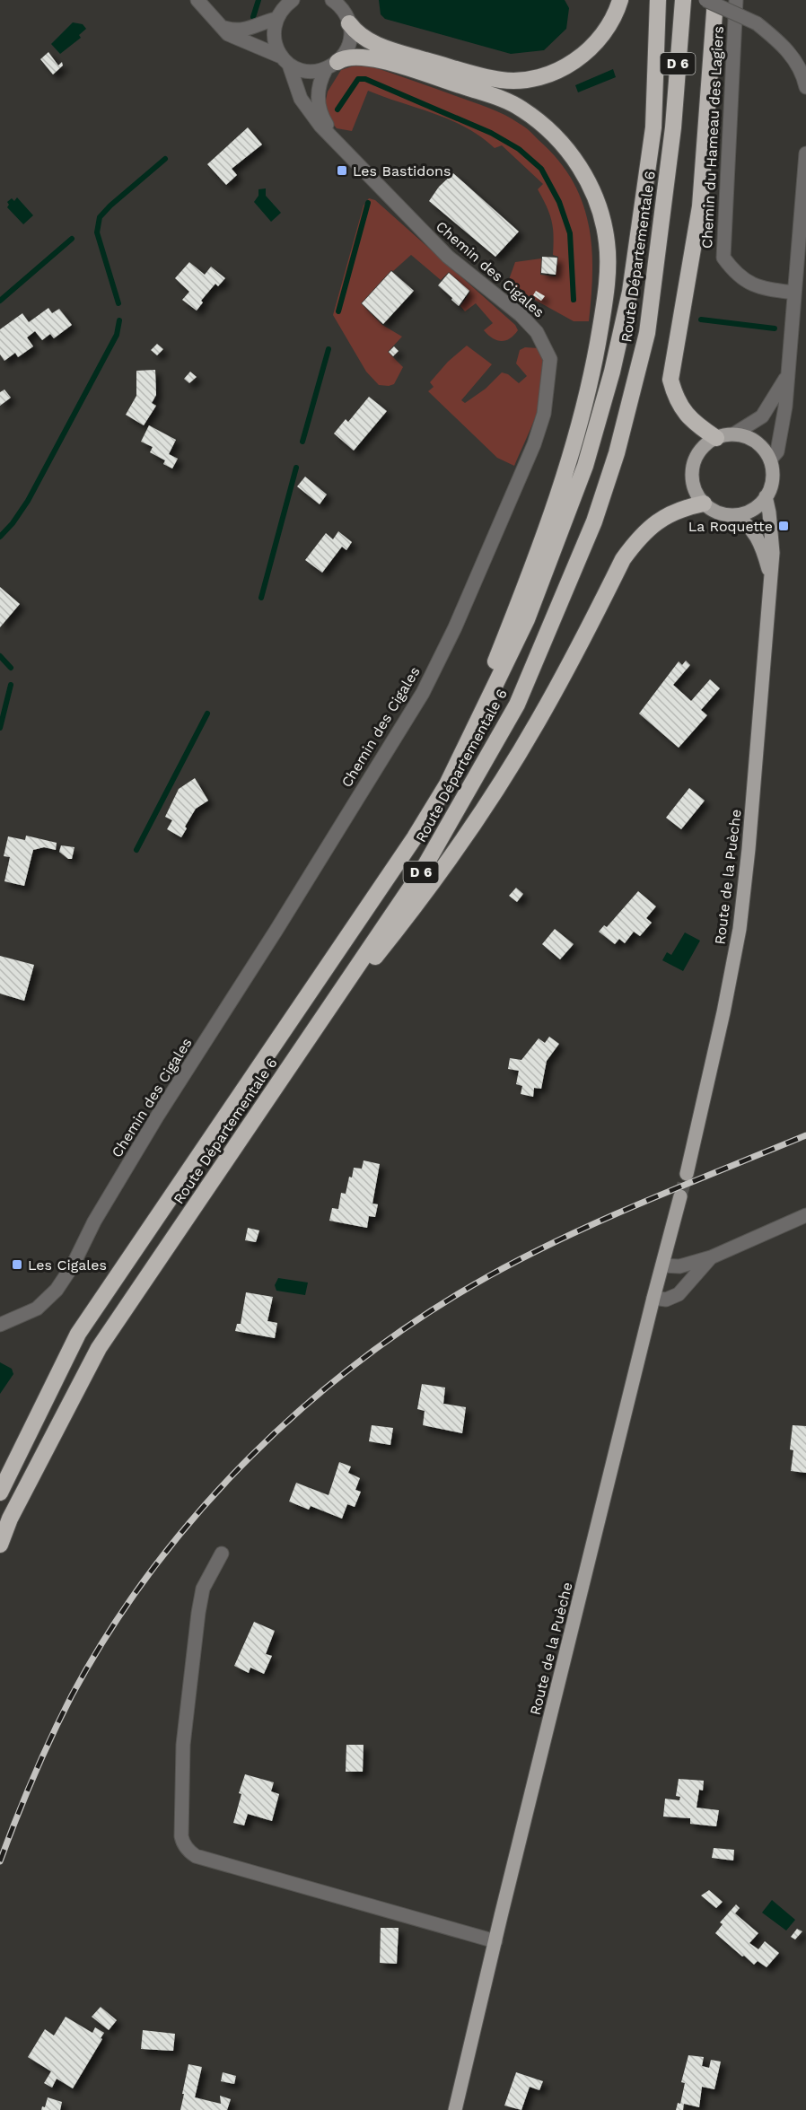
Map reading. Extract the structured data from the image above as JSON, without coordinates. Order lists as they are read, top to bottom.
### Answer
{
  "streets": {
    "highway": ["D 6", "Route Départementale 6"],
    "main road": ["Route de la Puèche"],
    "street": ["Chemin du Hameau des Lagiers", "Chemin des Cigales"]
  },
  "places": {
    "transit": ["Les Bastidons", "La Roquette", "Les Cigales"]
  }
}
